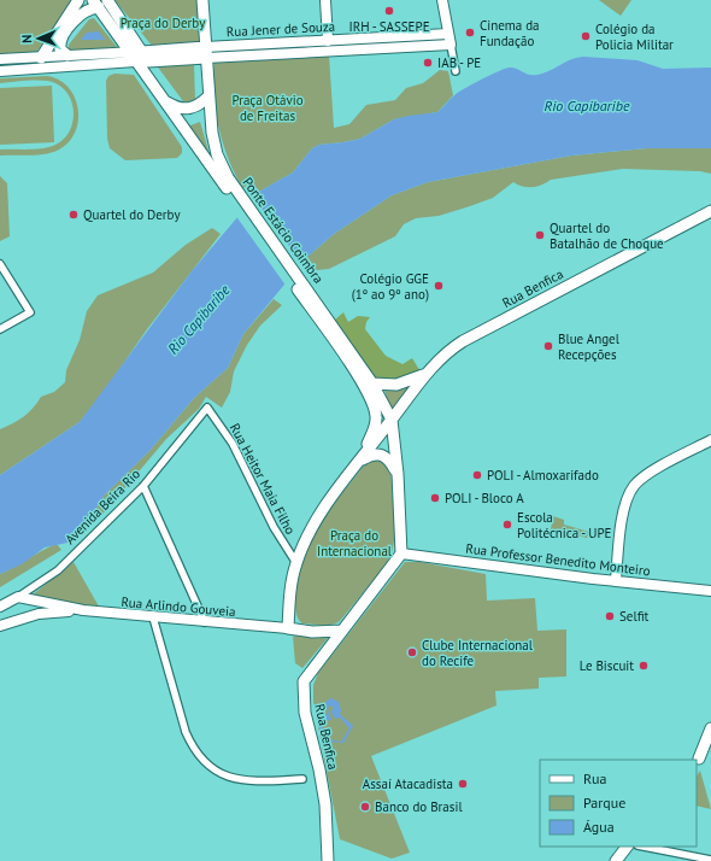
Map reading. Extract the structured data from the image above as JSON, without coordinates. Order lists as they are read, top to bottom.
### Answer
{
  "streets": {
    "main road": [
      "Rua Jener de Souza",
      "Ponte Estácio Coimbra",
      "Rua Benfica",
      "Avenida Beira Rio",
      "Rua Professor Benedito Monteiro",
      "Rua Arlindo Gouveia"
    ],
    "street": ["Rua Heitor Maia Filho"]
  },
  "crossings": [
    ["Rua Benfica", "Rua Heitor Maia Filho"],
    ["Rua Benfica", "Rua Professor Benedito Monteiro"],
    ["Rua Benfica", "Rua Arlindo Gouveia"],
    ["Rua Heitor Maia Filho", "Avenida Beira Rio"],
    ["Avenida Beira Rio", "Rua Arlindo Gouveia"]
  ],
  "water": ["Rio Capibaribe"],
  "parks": ["Praça do Derby", "Praça Otávio de Freitas", "Praça do Internacional"],
  "places": [
    "IRH - SASSEPE",
    "Cinema da Fundação",
    "Colégio da Policia Militar",
    "IAB - PE",
    "Quartel do Derby",
    "Quartel do Batalhão de Choque",
    "Colégio GGE (1º ao 9º ano)",
    "Blue Angel Recepções",
    "POLI - Almoxarifado",
    "POLI - Bloco A",
    "Escola Politécnica - UPE",
    "Selfit",
    "Clube Internacional do Recife",
    "Le Biscuit",
    "Assaí Atacadista",
    "Banco do Brasil"
  ],
  "legend": ["Rua", "Parque", "Água"],
  "north": "left"
}
